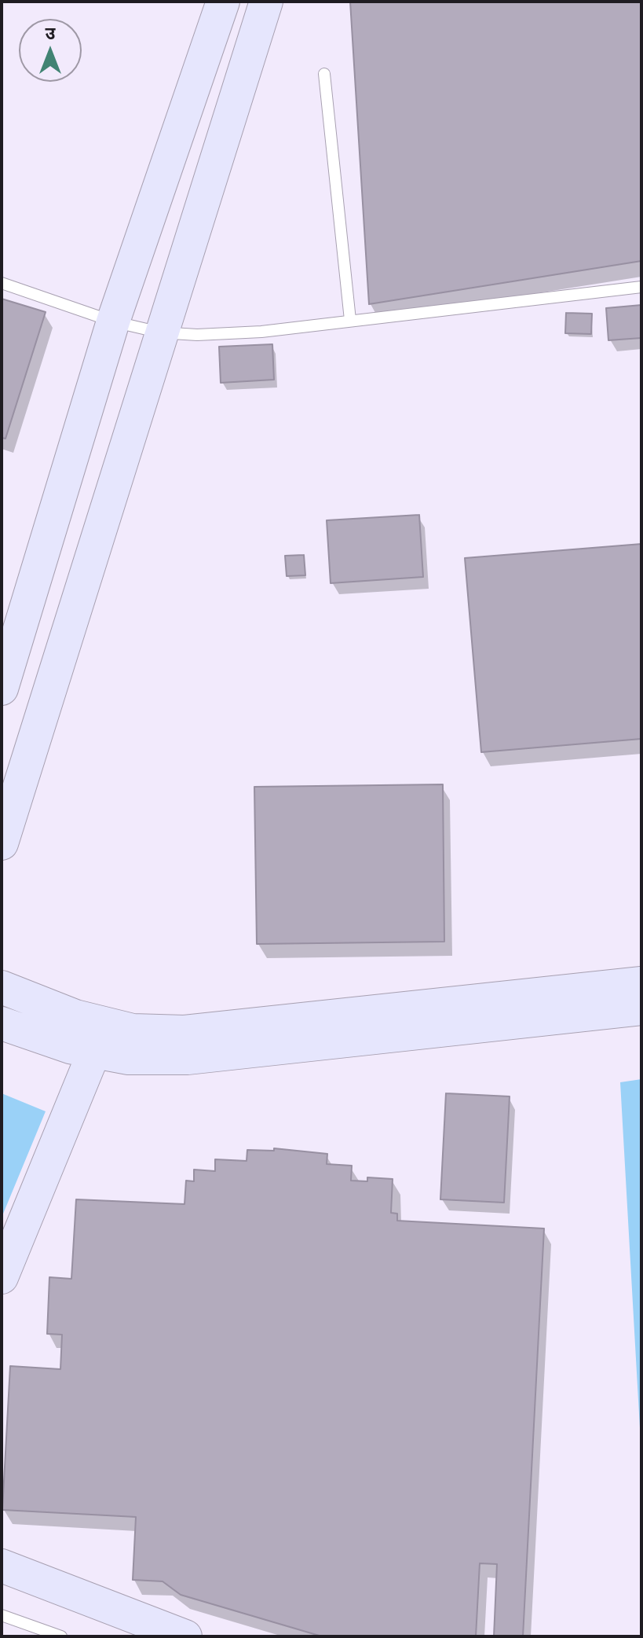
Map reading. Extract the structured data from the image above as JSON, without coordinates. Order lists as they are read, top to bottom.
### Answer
{
  "north": "top"
}
